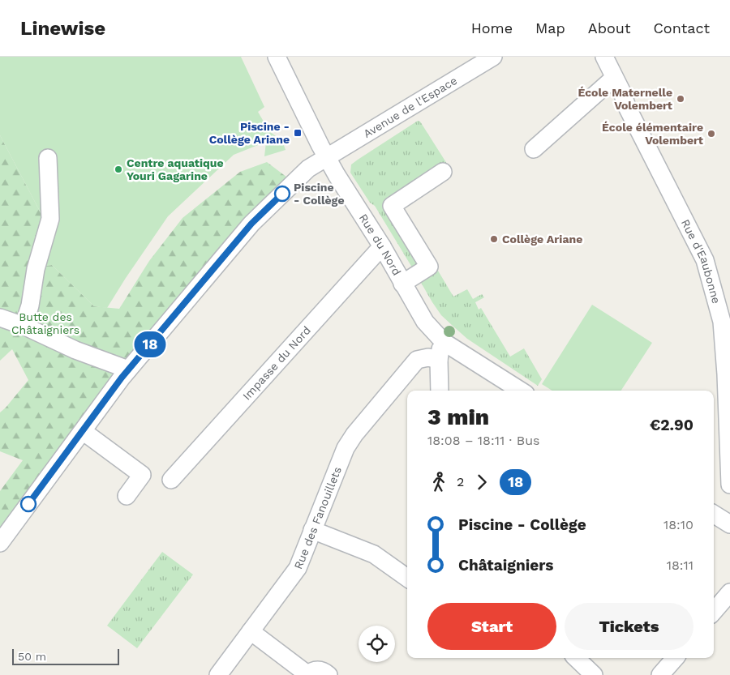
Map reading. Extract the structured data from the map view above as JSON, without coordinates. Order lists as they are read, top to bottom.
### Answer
{
  "streets": {
    "street": [
      "Avenue de l'Espace",
      "Rue du Nord",
      "Rue d'Eaubonne",
      "Impasse du Nord",
      "Rue des Fanouillets"
    ]
  },
  "crossings": [
    ["Avenue de l'Espace", "Rue du Nord"],
    ["Rue du Nord", "Impasse du Nord"],
    ["Rue du Nord", "Rue des Fanouillets"]
  ],
  "parks": ["Butte des Châtaigniers"],
  "places": {
    "other": [
      "École Maternelle Volembert",
      "École élémentaire Volembert",
      "Centre aquatique Youri Gagarine",
      "Piscine - Collège",
      "Collège Ariane"
    ],
    "transit": ["Piscine - Collège Ariane"]
  },
  "lines": ["bus line 18"],
  "scale_bar": "50 m",
  "page": {
    "header": "Linewise",
    "nav": [
      "Home",
      "Map",
      "About",
      "Contact"
    ],
    "on_map": "18",
    "heading": ["3 min", "18:08 – 18:11 · Bus", "€2.90"],
    "legs": ["2", "18"],
    "list": [
      {
        "name": "Piscine - Collège",
        "value": "18:10"
      },
      {
        "name": "Châtaigniers",
        "value": "18:11"
      }
    ],
    "buttons": ["Start", "Tickets"],
    "scale": "50 m"
  }
}
